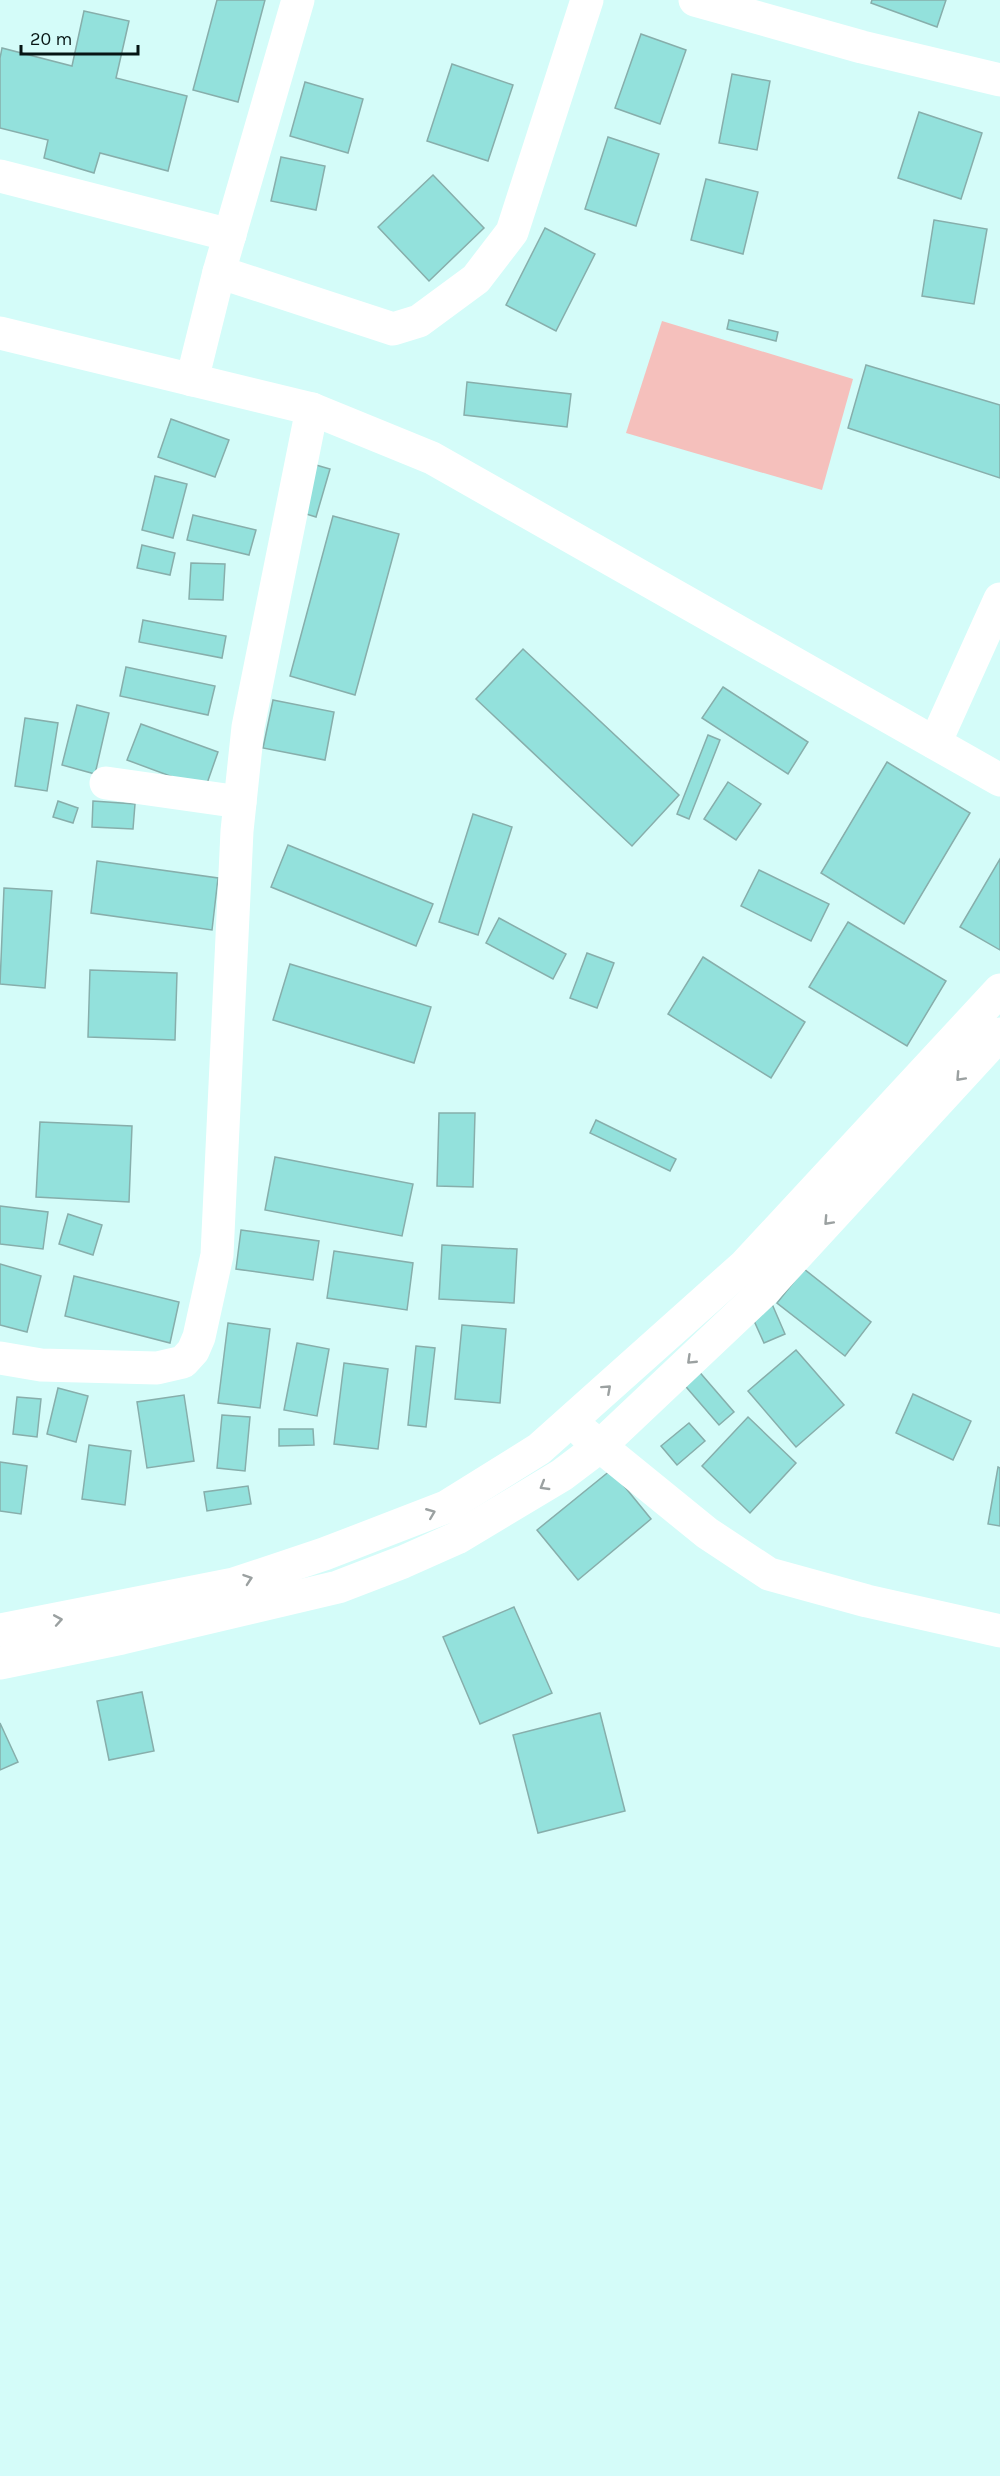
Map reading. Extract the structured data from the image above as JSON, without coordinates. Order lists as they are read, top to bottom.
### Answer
{
  "scale_bar": "20 m"
}
